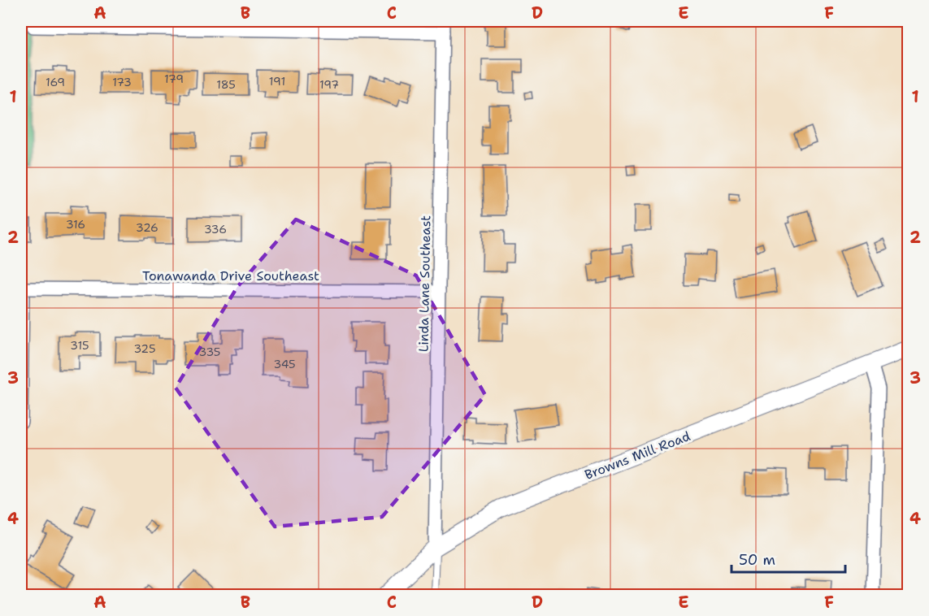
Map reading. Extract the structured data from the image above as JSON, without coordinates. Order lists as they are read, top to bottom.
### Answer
{
  "streets": {
    "street": ["Tonawanda Drive Southeast", "Linda Lane Southeast", "Browns Mill Road"]
  },
  "crossings": [
    ["Tonawanda Drive Southeast", "Linda Lane Southeast"],
    ["Linda Lane Southeast", "Browns Mill Road"]
  ],
  "house_numbers": [
    "179",
    "191",
    "169",
    "173",
    "185",
    "197",
    "316",
    "326",
    "336",
    "315",
    "325",
    "335",
    "345"
  ],
  "scale_bar": "50 m",
  "grid": {
    "columns": [
      "A",
      "B",
      "C",
      "D",
      "E",
      "F"
    ],
    "rows": [
      "1",
      "2",
      "3",
      "4"
    ]
  }
}
